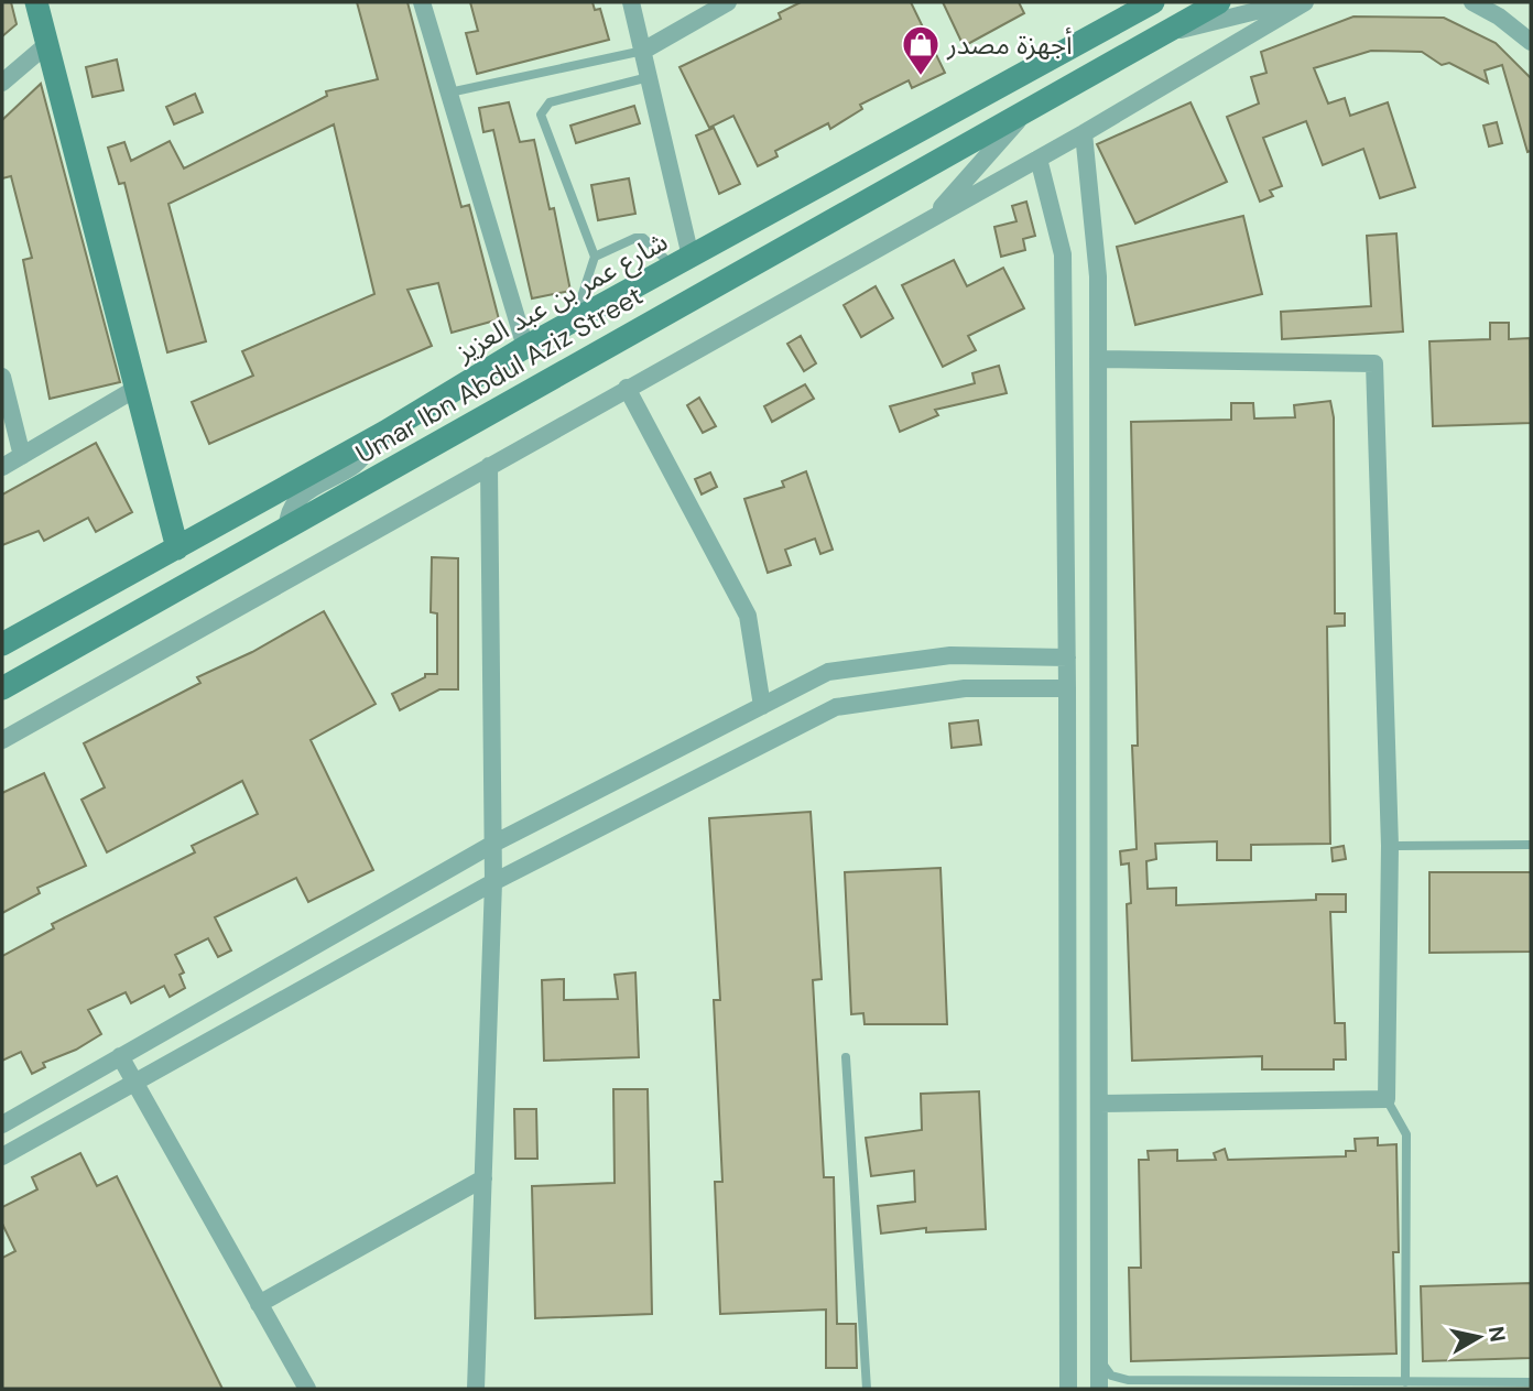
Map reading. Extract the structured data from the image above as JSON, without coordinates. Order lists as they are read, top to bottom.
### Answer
{
  "streets": {
    "main road": ["شارع عمر بن عبد العزيز", "Umar Ibn Abdul Aziz Street"]
  },
  "places": {
    "shop": ["أجهزة مصدر"]
  },
  "north": "right"
}
